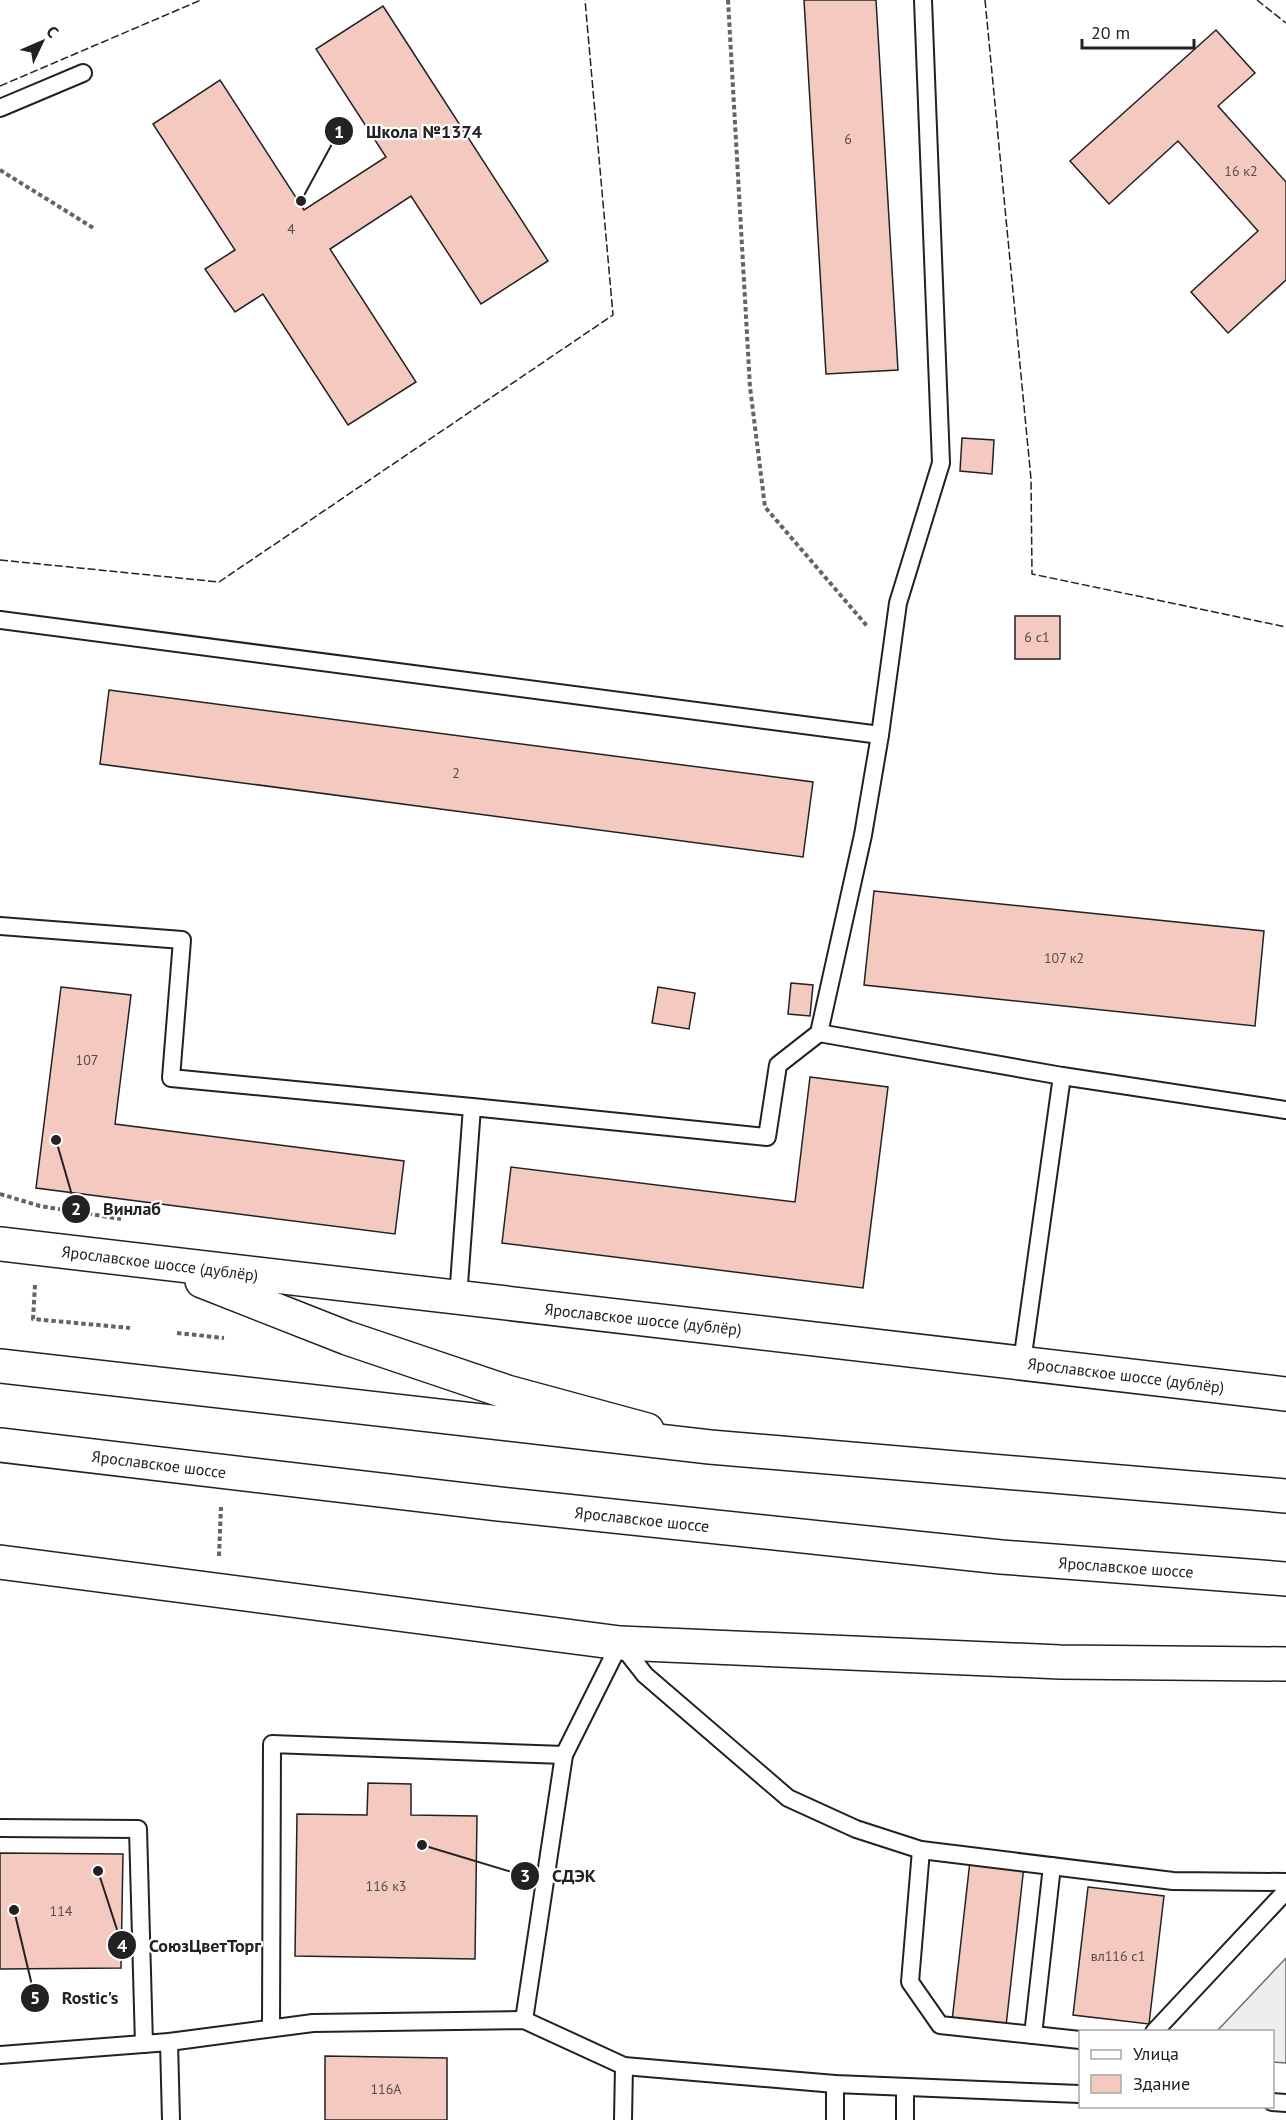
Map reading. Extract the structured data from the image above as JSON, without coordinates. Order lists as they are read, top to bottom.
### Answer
{
  "streets": {
    "street": ["Ярославское шоссе (дублёр)", "Ярославское шоссе"]
  },
  "places": [
    "Школа №1374",
    "Винлаб",
    "СДЭК",
    "СоюзЦветТорг",
    "Rostic's"
  ],
  "house_numbers": [
    "6",
    "16 к2",
    "4",
    "6 с1",
    "2",
    "107 к2",
    "107",
    "116 к3",
    "114",
    "вл116 с1",
    "116А"
  ],
  "legend": ["Улица", "Здание"],
  "scale_bar": "20 m",
  "north": "top right"
}
